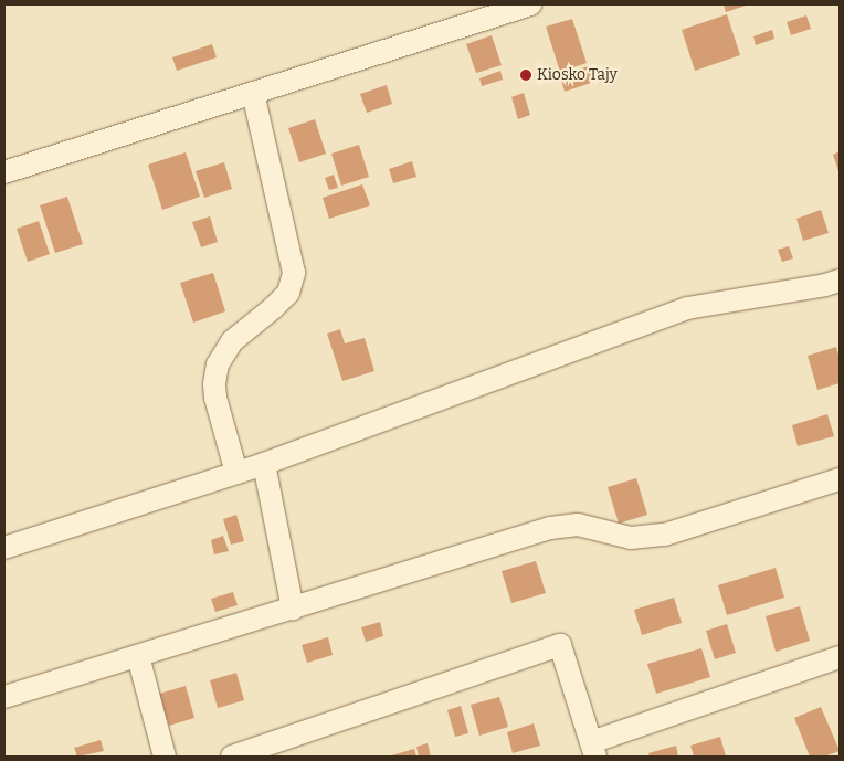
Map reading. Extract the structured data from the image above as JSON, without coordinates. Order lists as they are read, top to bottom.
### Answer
{
  "places": ["Kiosko Tajy"]
}
